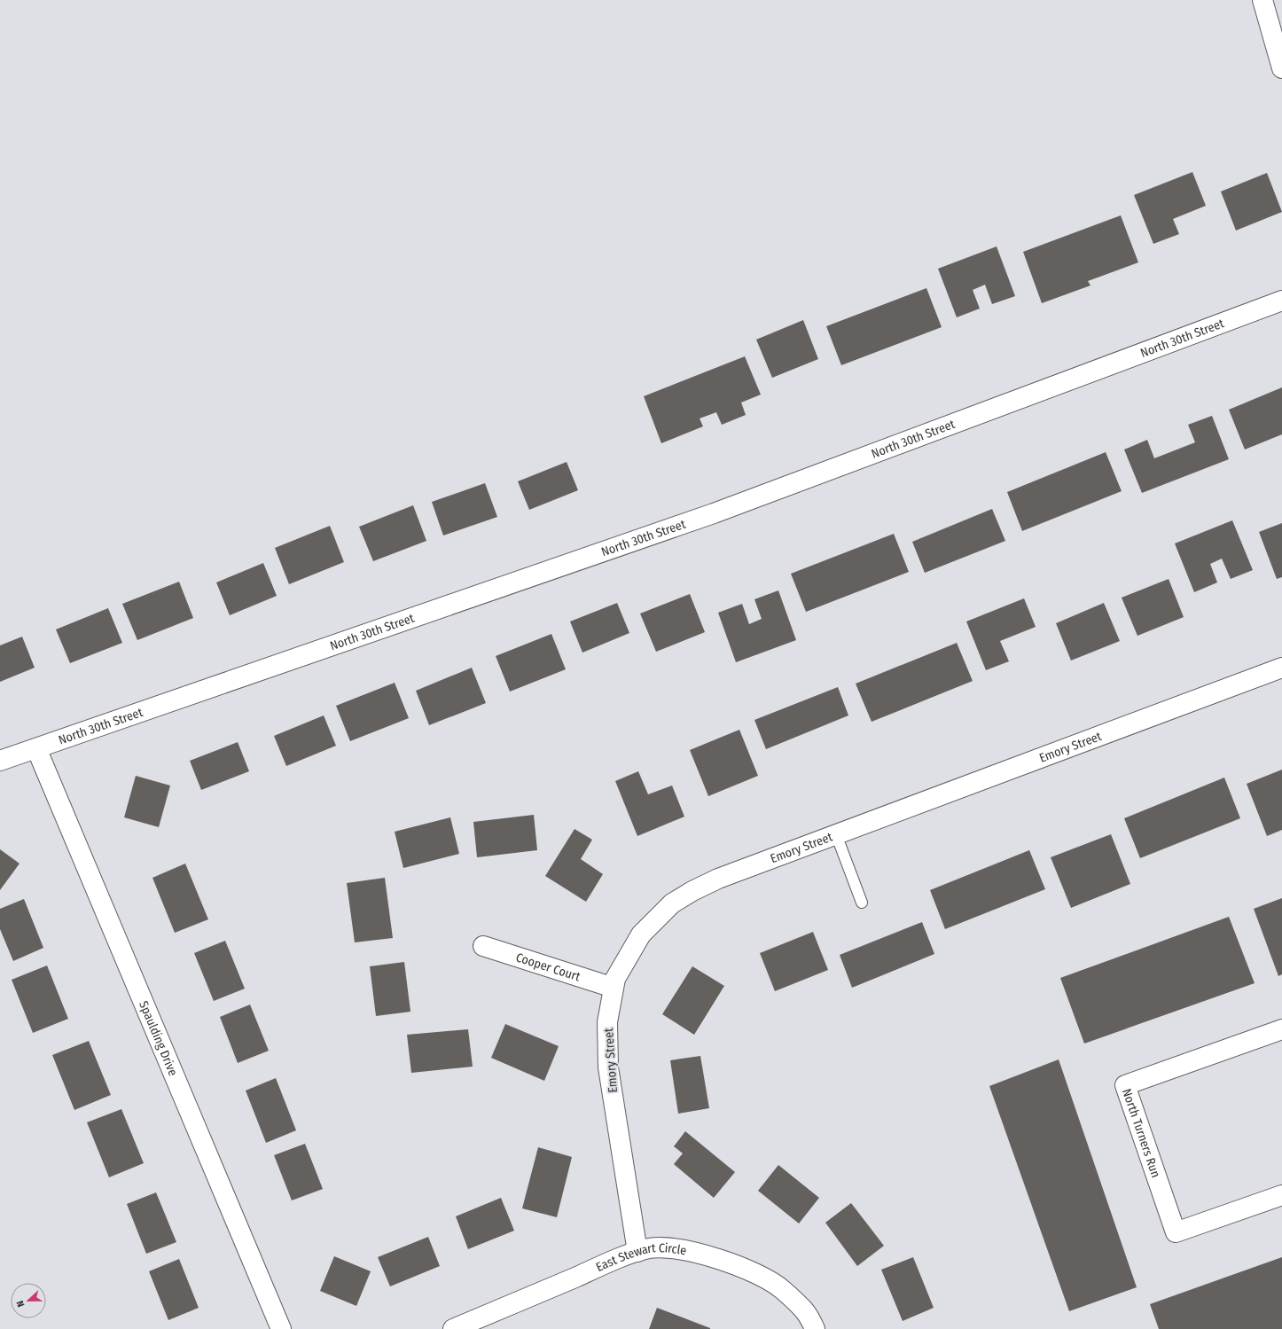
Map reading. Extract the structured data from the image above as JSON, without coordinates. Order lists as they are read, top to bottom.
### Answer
{
  "streets": {
    "street": [
      "North 30th Street",
      "Emory Street",
      "Cooper Court",
      "Spaulding Drive",
      "North Turners Run",
      "East Stewart Circle"
    ]
  },
  "crossings": [
    ["North 30th Street", "Spaulding Drive"],
    ["Emory Street", "Cooper Court"],
    ["Emory Street", "East Stewart Circle"]
  ],
  "north": "left"
}
